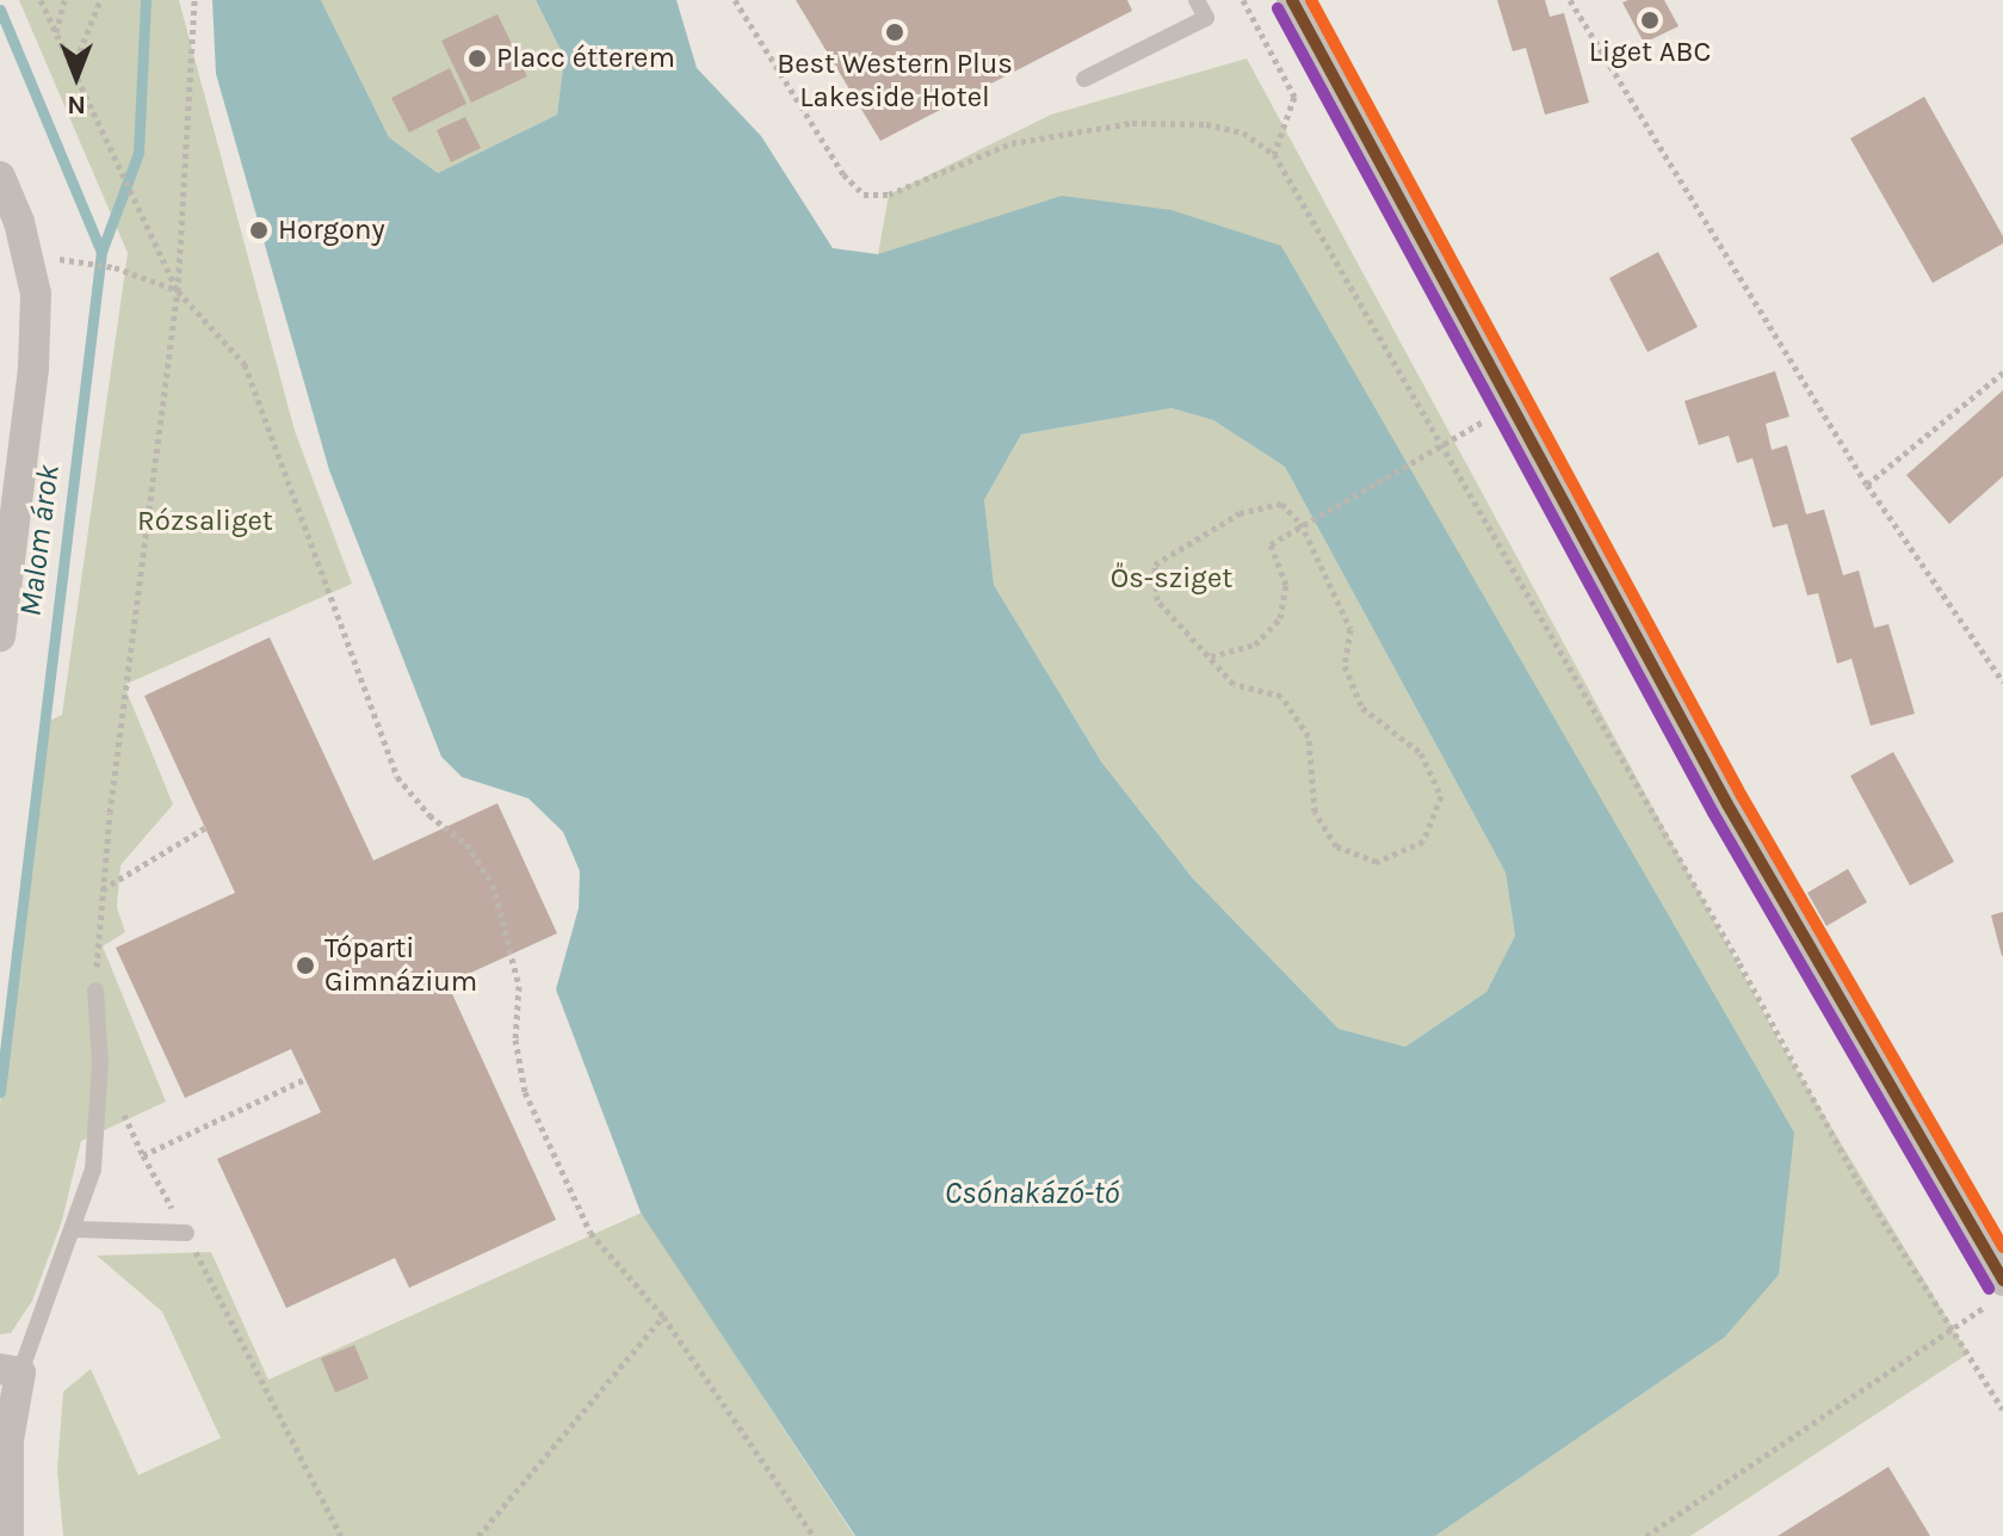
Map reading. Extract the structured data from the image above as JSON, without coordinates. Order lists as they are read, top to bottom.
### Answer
{
  "water": ["Malom árok", "Csónakázó-tó"],
  "parks": ["Rózsaliget", "Ős-sziget"],
  "places": [
    "Liget ABC",
    "Best Western Plus Lakeside Hotel",
    "Placc étterem",
    "Horgony",
    "Tóparti Gimnázium"
  ],
  "north": "bottom"
}
